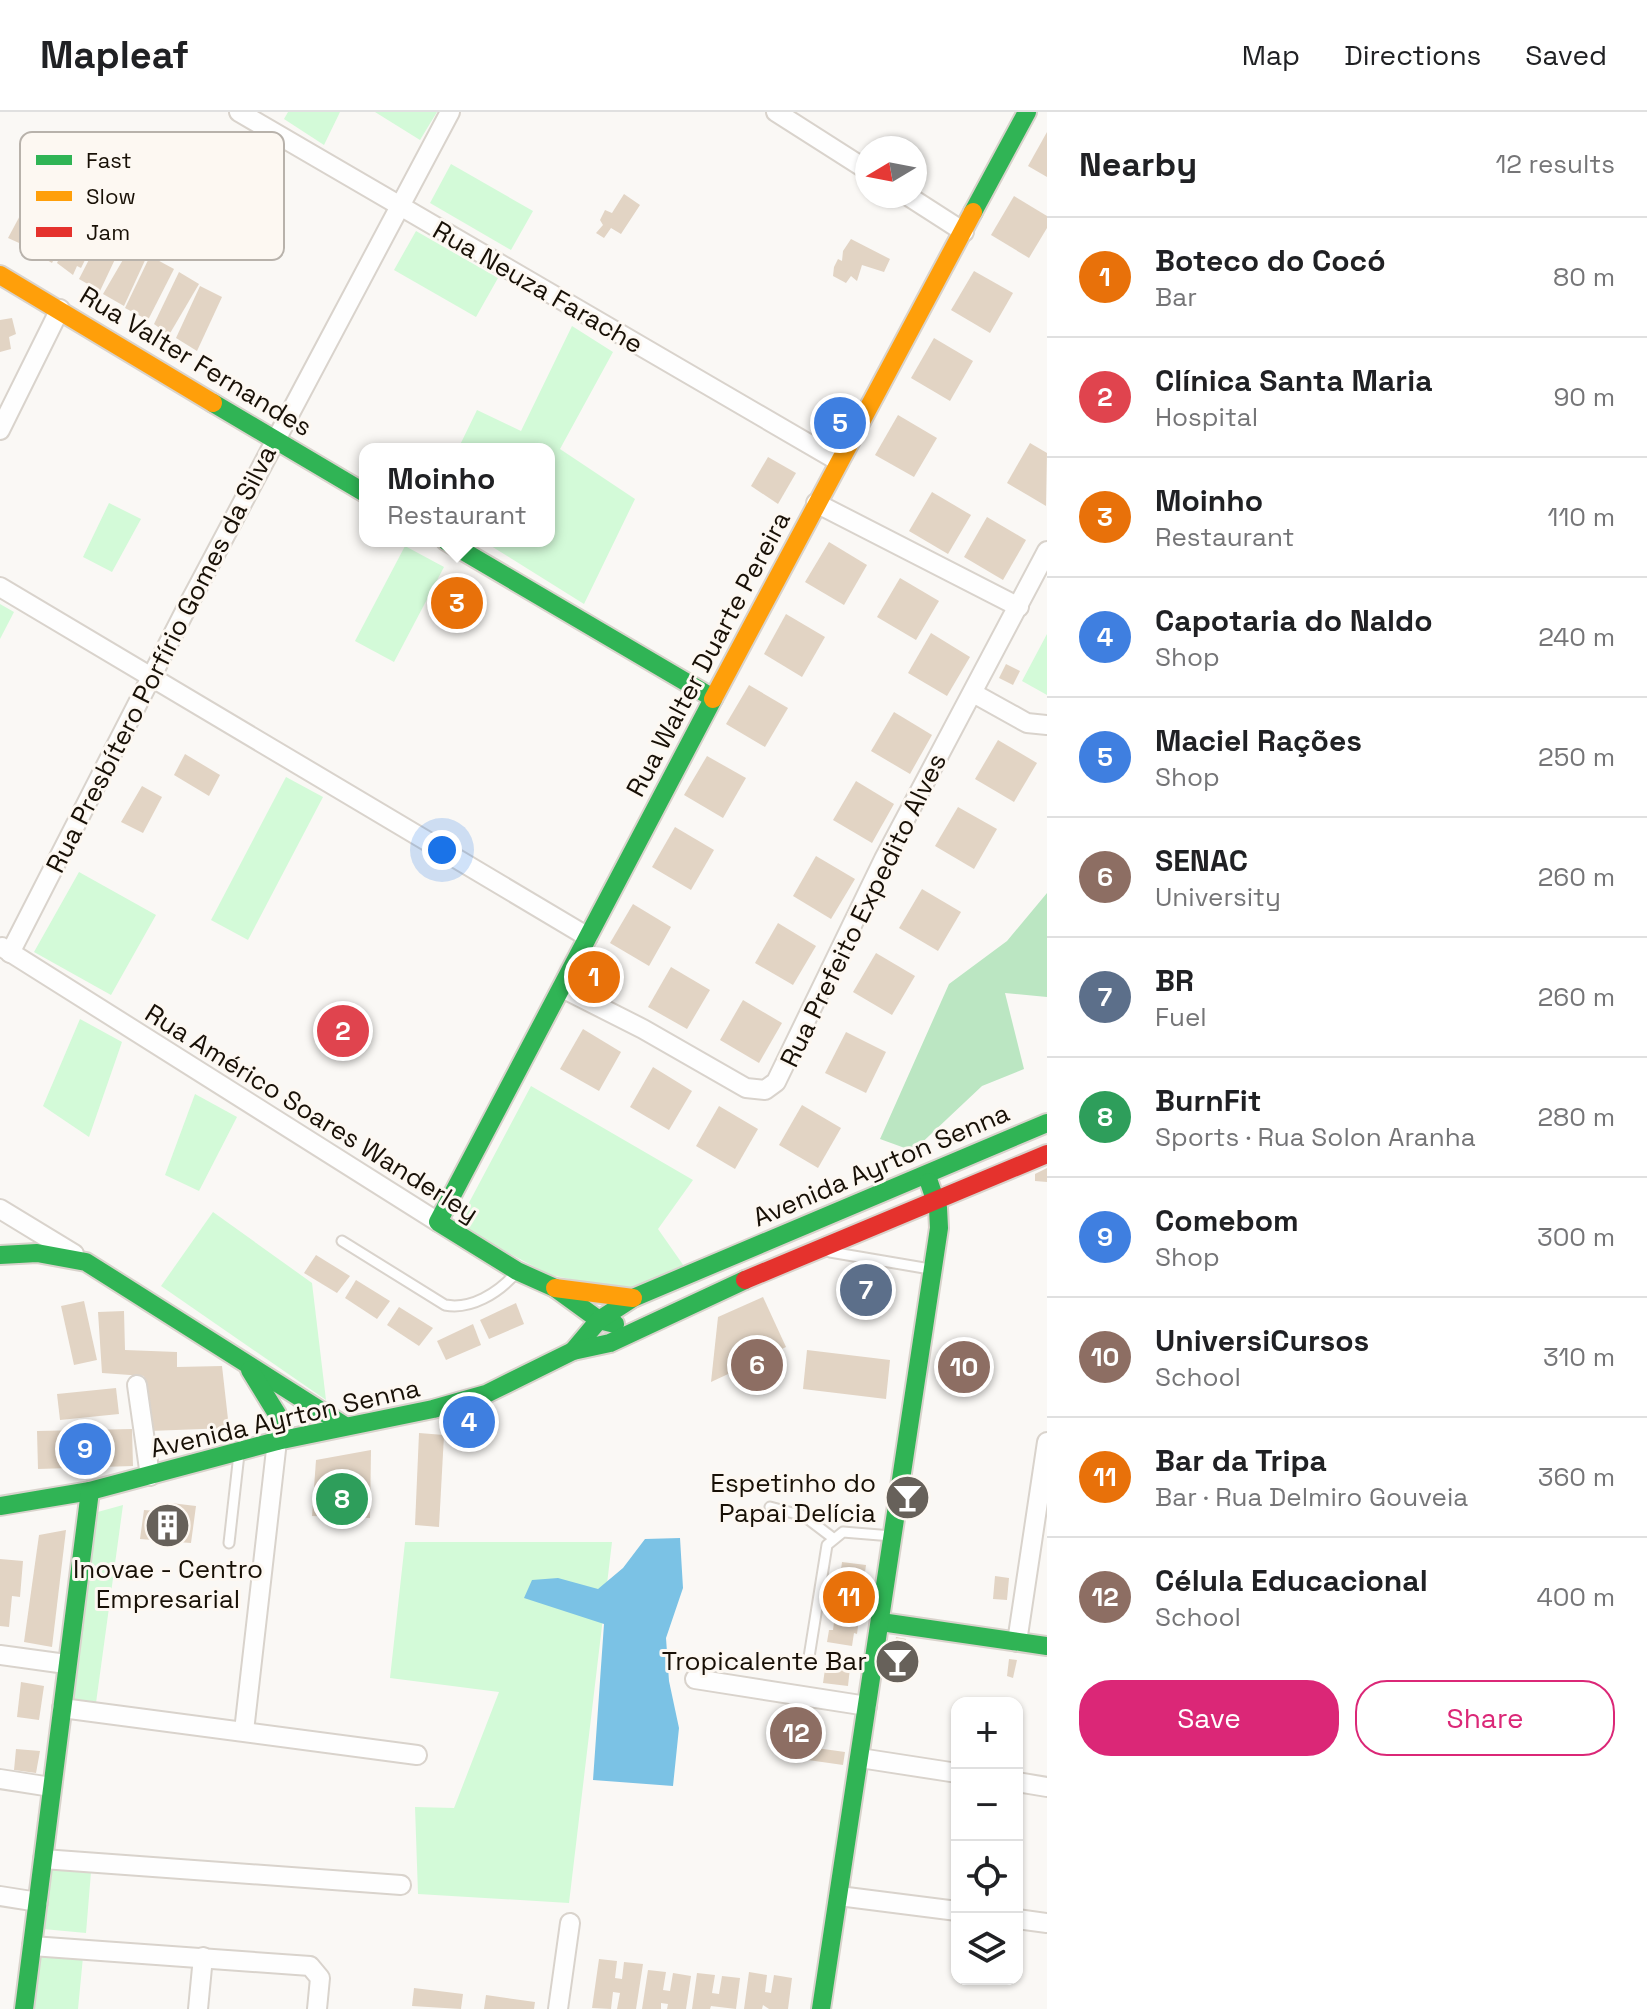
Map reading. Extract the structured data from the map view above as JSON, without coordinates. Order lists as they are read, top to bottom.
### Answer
{
  "streets": {
    "main road": [
      "Rua Valter Fernandes",
      "Rua Walter Duarte Pereira",
      "Rua Américo Soares Wanderley",
      "Avenida Ayrton Senna"
    ],
    "street": ["Rua Neuza Farache", "Rua Presbítero Porfírio Gomes da Silva", "Rua Prefeito Expedito Alves"]
  },
  "crossings": [
    ["Rua Neuza Farache", "Rua Walter Duarte Pereira"],
    ["Rua Neuza Farache", "Rua Presbítero Porfírio Gomes da Silva"],
    ["Rua Valter Fernandes", "Rua Presbítero Porfírio Gomes da Silva"],
    ["Rua Walter Duarte Pereira", "Rua Prefeito Expedito Alves"],
    ["Rua Walter Duarte Pereira", "Rua Américo Soares Wanderley"],
    ["Rua Presbítero Porfírio Gomes da Silva", "Rua Américo Soares Wanderley"],
    ["Rua Américo Soares Wanderley", "Avenida Ayrton Senna"]
  ],
  "places": {
    "bar": ["Espetinho do Papai Delícia", "Tropicalente Bar"],
    "building": ["Inovae - Centro Empresarial"]
  },
  "legend": ["Fast", "Slow", "Jam"],
  "north": "left",
  "page": {
    "header": "Mapleaf",
    "nav": ["Map", "Directions", "Saved"],
    "heading": ["Nearby", "12 results"],
    "list": [
      {
        "mark": "1",
        "name": "Boteco do Cocó",
        "note": "Bar",
        "value": "80 m"
      },
      {
        "mark": "2",
        "name": "Clínica Santa Maria",
        "note": "Hospital",
        "value": "90 m"
      },
      {
        "mark": "3",
        "name": "Moinho",
        "note": "Restaurant",
        "value": "110 m"
      },
      {
        "mark": "4",
        "name": "Capotaria do Naldo",
        "note": "Shop",
        "value": "240 m"
      },
      {
        "mark": "5",
        "name": "Maciel Rações",
        "note": "Shop",
        "value": "250 m"
      },
      {
        "mark": "6",
        "name": "SENAC",
        "note": "University",
        "value": "260 m"
      },
      {
        "mark": "7",
        "name": "BR",
        "note": "Fuel",
        "value": "260 m"
      },
      {
        "mark": "8",
        "name": "BurnFit",
        "note": "Sports · Rua Solon Aranha",
        "value": "280 m"
      },
      {
        "mark": "9",
        "name": "Comebom",
        "note": "Shop",
        "value": "300 m"
      },
      {
        "mark": "10",
        "name": "UniversiCursos",
        "note": "School",
        "value": "310 m"
      },
      {
        "mark": "11",
        "name": "Bar da Tripa",
        "note": "Bar · Rua Delmiro Gouveia",
        "value": "360 m"
      },
      {
        "mark": "12",
        "name": "Célula Educacional",
        "note": "School",
        "value": "400 m"
      }
    ],
    "pins": [
      "5",
      "3",
      "1",
      "2",
      "7",
      "6",
      "10",
      "4",
      "9",
      "8",
      "11",
      "12"
    ],
    "popup": ["Moinho", "Restaurant"],
    "buttons": ["Save", "Share"],
    "map_buttons": ["+", "−"]
  }
}
